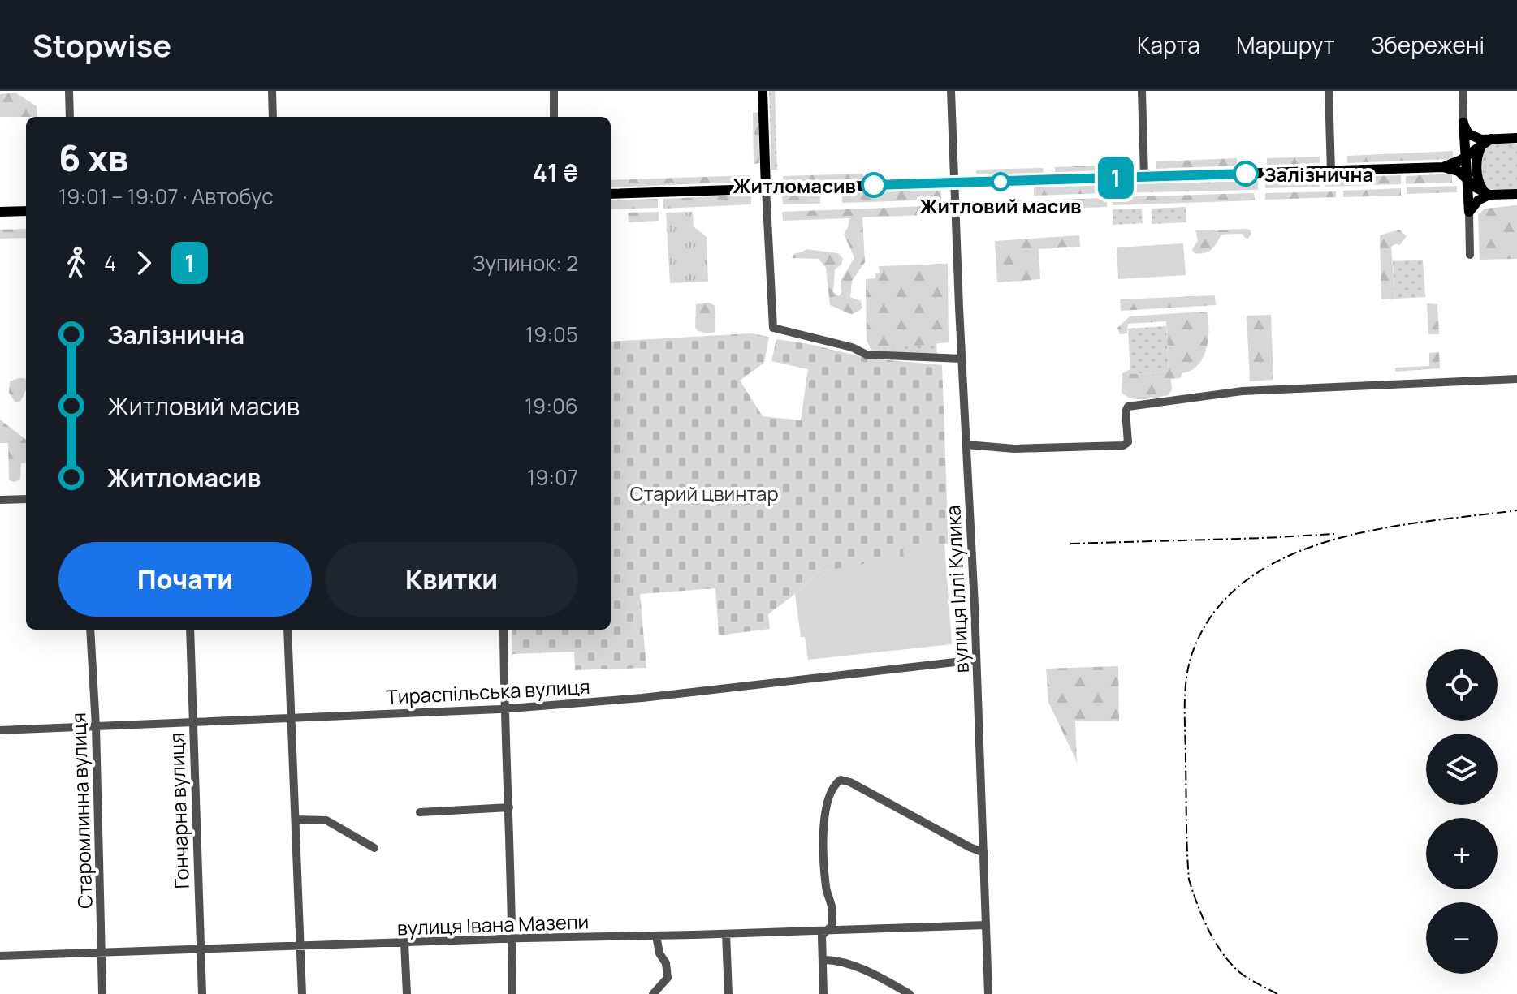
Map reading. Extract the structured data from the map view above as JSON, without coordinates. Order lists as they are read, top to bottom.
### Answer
{
  "streets": {
    "street": [
      "вулиця Іллі Кулика",
      "Тираспільська вулиця",
      "Старомлинна вулиця",
      "Гончарна вулиця",
      "вулиця Івана Мазепи"
    ]
  },
  "crossings": [
    ["вулиця Іллі Кулика", "Тираспільська вулиця"],
    ["вулиця Іллі Кулика", "вулиця Івана Мазепи"],
    ["Тираспільська вулиця", "Старомлинна вулиця"],
    ["Тираспільська вулиця", "Гончарна вулиця"],
    ["Старомлинна вулиця", "вулиця Івана Мазепи"],
    ["Гончарна вулиця", "вулиця Івана Мазепи"]
  ],
  "parks": ["Старий цвинтар"],
  "places": ["Залізнична", "Житловий масив", "Житломасив"],
  "lines": ["bus line 1"],
  "page": {
    "header": "Stopwise",
    "nav": ["Карта", "Маршрут", "Збережені"],
    "on_map": "1",
    "heading": ["6 хв", "19:01 – 19:07 · Автобус", "41 ₴"],
    "legs": ["4", "1", "Зупинок: 2"],
    "list": [
      {
        "name": "Залізнична",
        "value": "19:05"
      },
      {
        "name": "Житловий масив",
        "value": "19:06"
      },
      {
        "name": "Житломасив",
        "value": "19:07"
      }
    ],
    "buttons": ["Почати", "Квитки"],
    "map_buttons": ["+", "−"]
  }
}
